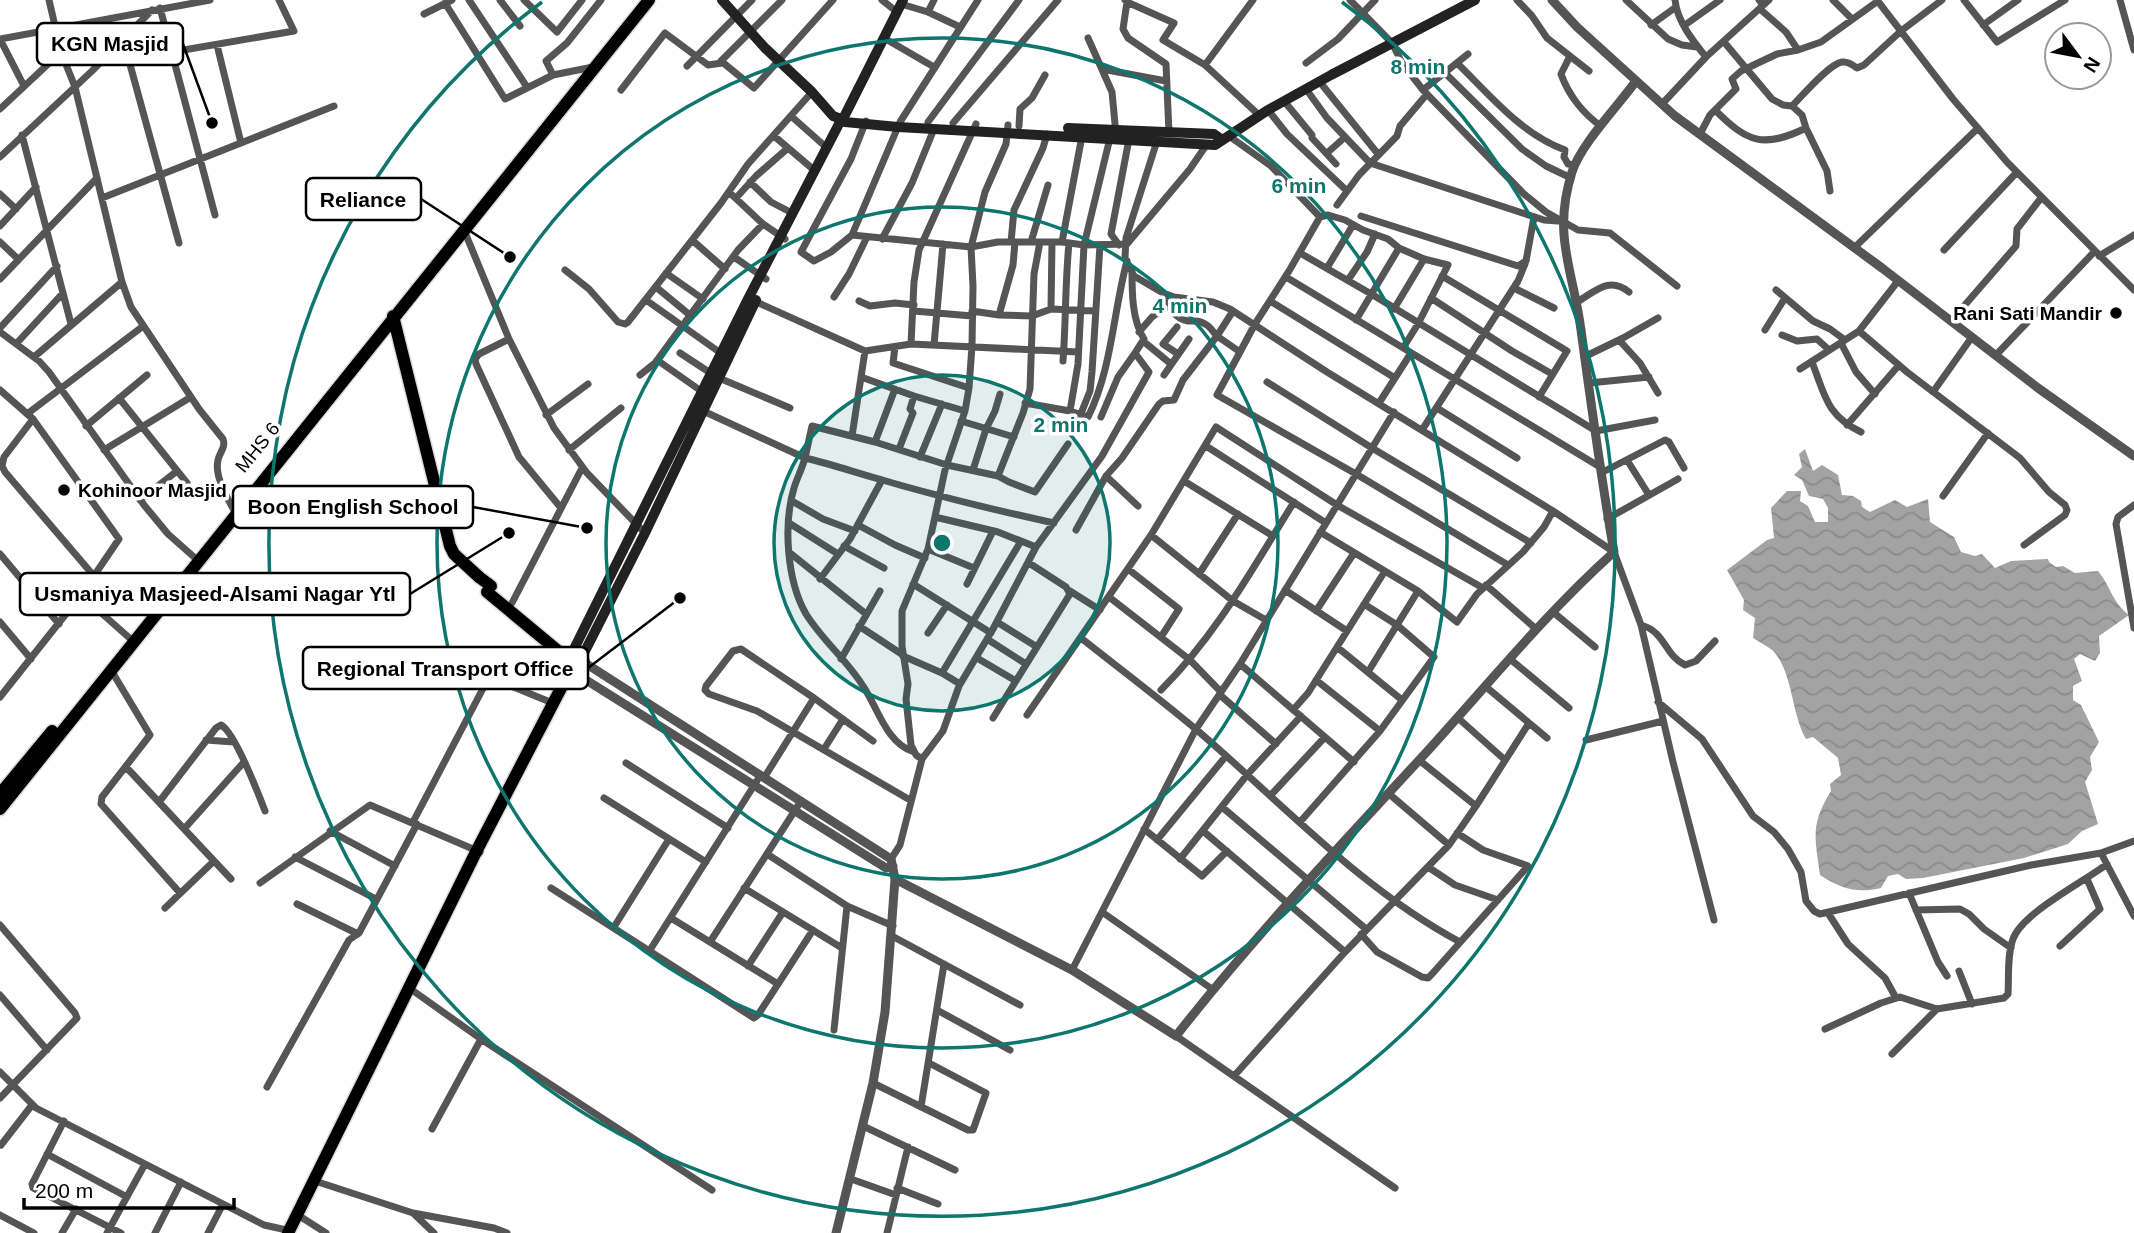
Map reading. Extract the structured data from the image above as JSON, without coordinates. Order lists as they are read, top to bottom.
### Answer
{
  "places": [
    "KGN Masjid",
    "Reliance",
    "Rani Sati Mandir",
    "Kohinoor Masjid",
    "Boon English School",
    "Usmaniya Masjeed-Alsami Nagar Ytl",
    "Regional Transport Office"
  ],
  "scale_bar": "200 m",
  "north": "bottom right",
  "rings": [
    "8 min",
    "6 min",
    "4 min",
    "2 min"
  ]
}
